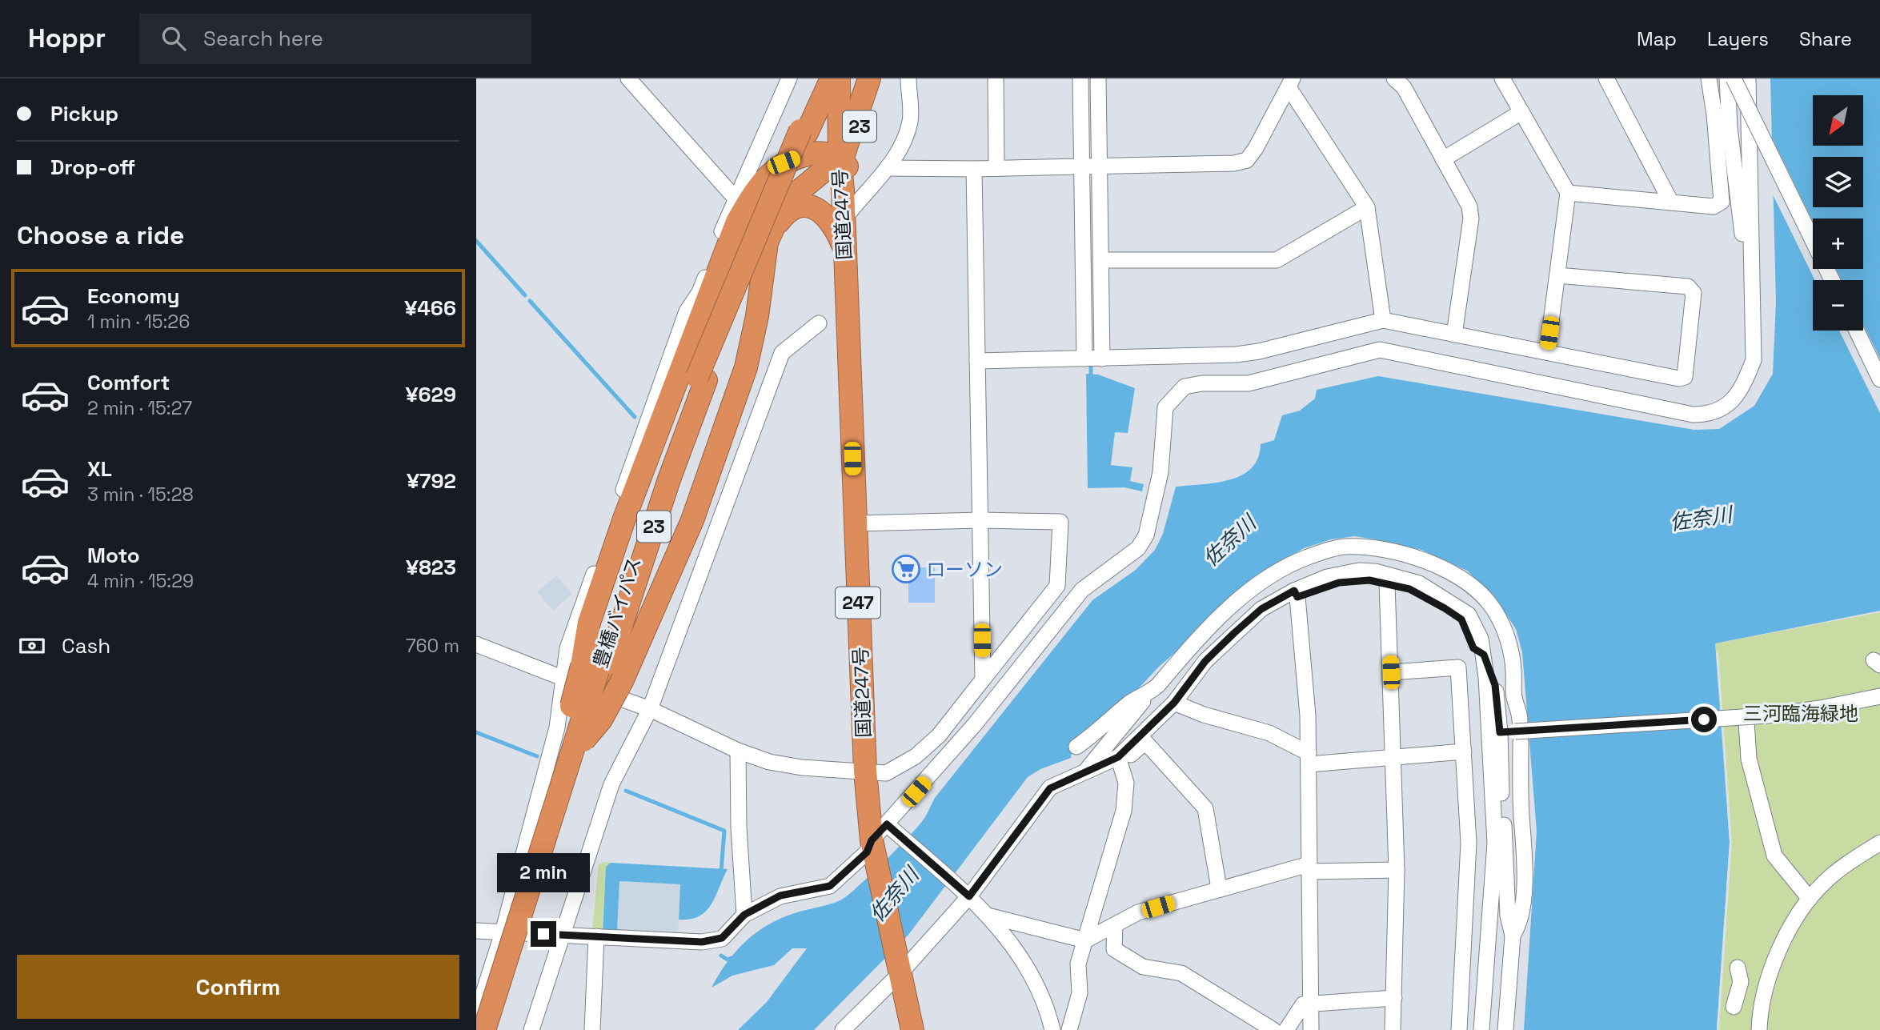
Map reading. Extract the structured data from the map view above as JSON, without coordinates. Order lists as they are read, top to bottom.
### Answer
{
  "streets": {
    "highway": [
      "23",
      "国道247号",
      "247",
      "豊橋バイパス"
    ]
  },
  "crossings": [
    ["23", "国道247号"],
    ["国道247号", "豊橋バイパス"]
  ],
  "water": ["佐奈川"],
  "parks": ["三河臨海緑地"],
  "places": {
    "supermarket": ["ローソン"]
  },
  "north": "bottom left",
  "page": {
    "header": "Hoppr",
    "search": "Search here",
    "nav": ["Map", "Layers", "Share"],
    "banner": ["Pickup", "Drop-off"],
    "map_buttons": ["+", "−"],
    "heading": "Choose a ride",
    "list": [
      {
        "name": "Economy",
        "note": "1 min · 15:26",
        "value": "¥466"
      },
      {
        "name": "Comfort",
        "note": "2 min · 15:27",
        "value": "¥629"
      },
      {
        "name": "XL",
        "note": "3 min · 15:28",
        "value": "¥792"
      },
      {
        "name": "Moto",
        "note": "4 min · 15:29",
        "value": "¥823"
      }
    ],
    "pay": ["Cash", "760 m"],
    "bubble": "2 min",
    "buttons": "Confirm"
  }
}
